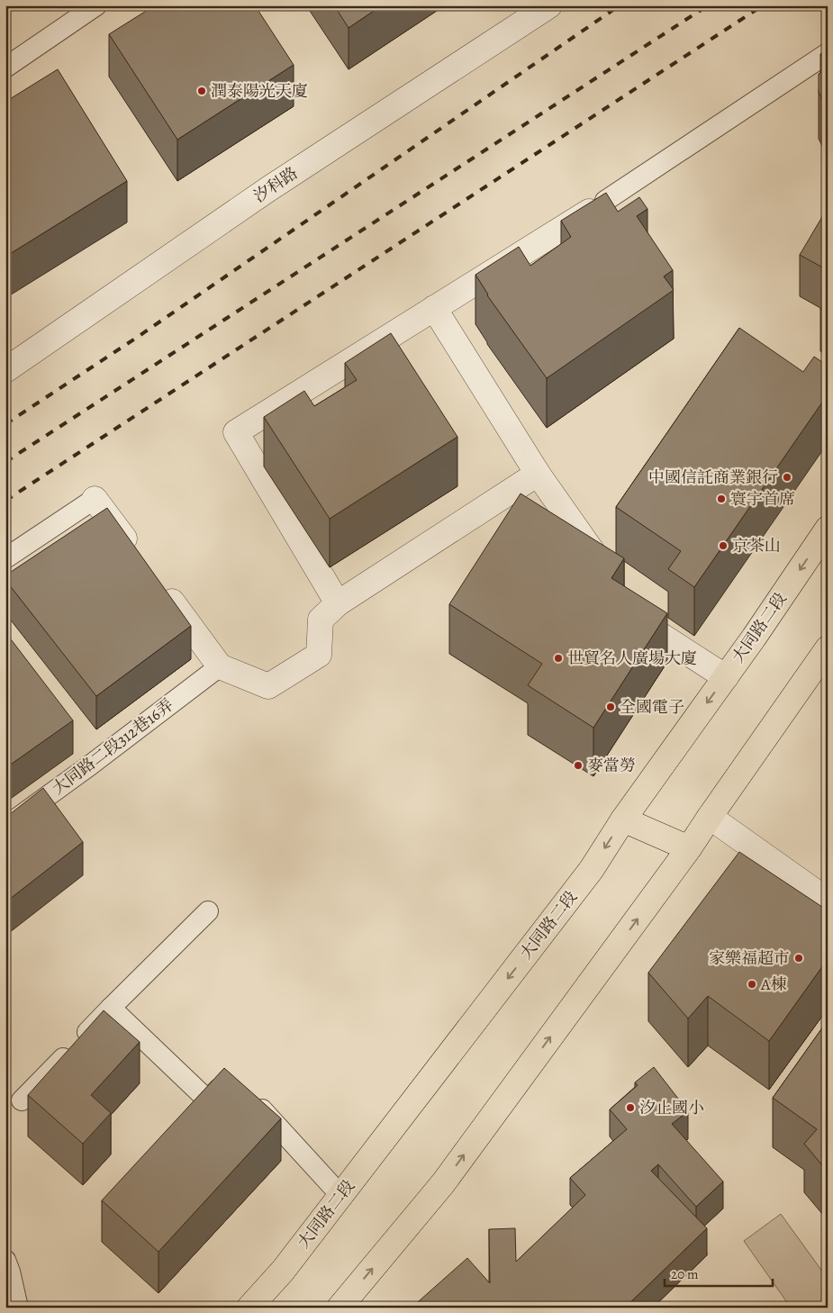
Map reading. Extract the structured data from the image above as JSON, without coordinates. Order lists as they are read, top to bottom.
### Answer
{
  "streets": {
    "main road": ["大同路二段"],
    "street": ["汐科路"],
    "lane": ["大同路二段312巷16弄"]
  },
  "places": [
    "潤泰陽光天廈",
    "中國信託商業銀行",
    "寰宇首席",
    "京茶山",
    "世貿名人廣場大廈",
    "全國電子",
    "麥當勞",
    "家樂福超市",
    "A棟",
    "汐止國小"
  ],
  "scale_bar": "20 m"
}
